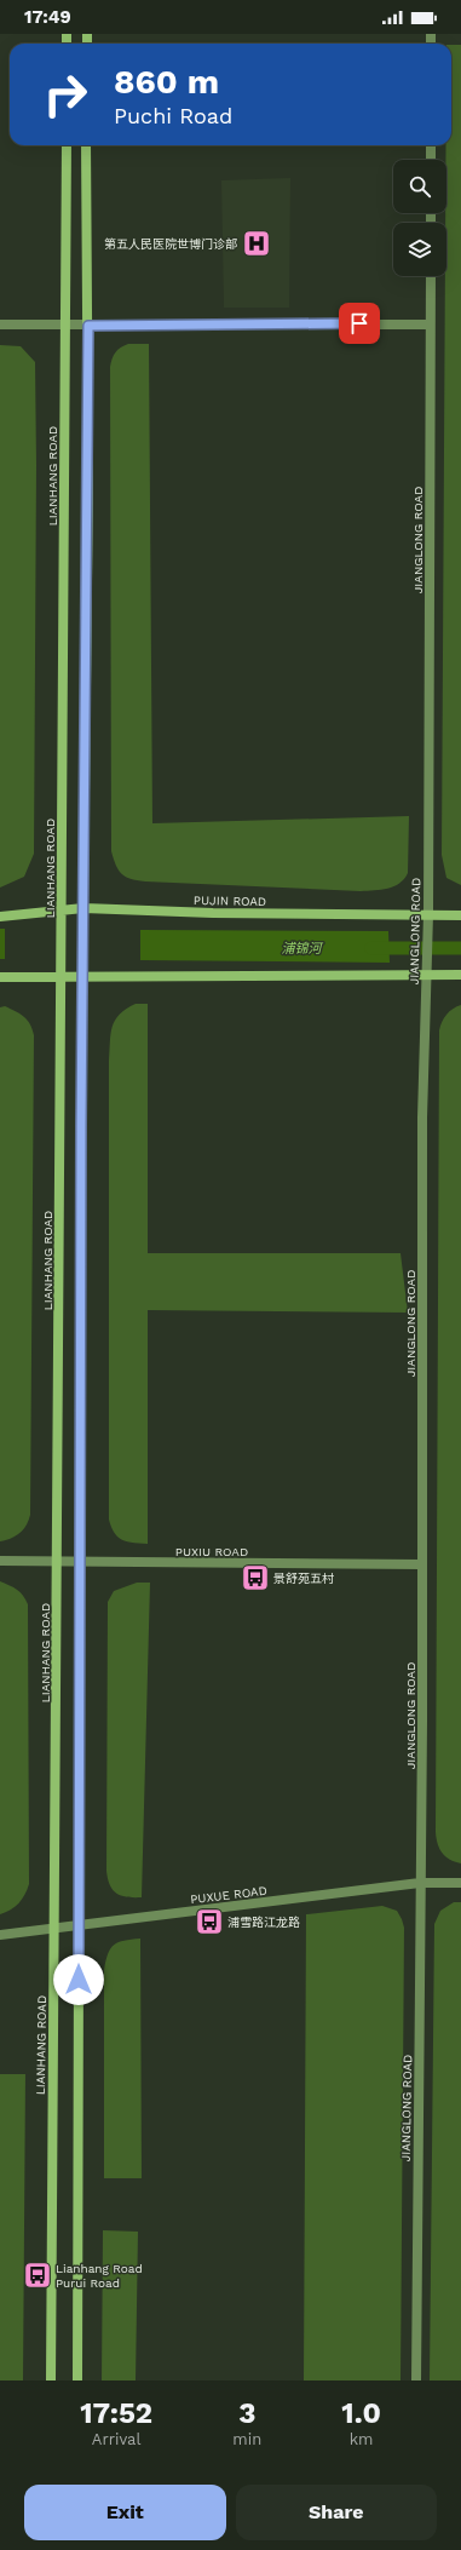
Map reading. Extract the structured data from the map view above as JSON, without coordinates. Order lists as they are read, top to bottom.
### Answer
{
  "streets": {
    "street": [
      "LIANHANG ROAD",
      "JIANGLONG ROAD",
      "PUJIN ROAD",
      "PUXIU ROAD",
      "PUXUE ROAD"
    ]
  },
  "crossings": [
    ["LIANHANG ROAD", "PUJIN ROAD"],
    ["LIANHANG ROAD", "PUXIU ROAD"],
    ["LIANHANG ROAD", "PUXUE ROAD"],
    ["JIANGLONG ROAD", "PUJIN ROAD"],
    ["JIANGLONG ROAD", "PUXIU ROAD"],
    ["JIANGLONG ROAD", "PUXUE ROAD"]
  ],
  "water": ["浦锦河"],
  "places": {
    "hospital": ["第五人民医院世博门诊部"],
    "bus stop": ["景舒苑五村", "浦雪路江龙路", "Lianhang Road Purui Road"]
  },
  "page": {
    "status": "17:49",
    "turn": ["860 m", "Puchi Road"],
    "eta": [
      "17:52",
      "Arrival",
      "3",
      "min",
      "1.0",
      "km"
    ],
    "buttons": ["Exit", "Share"]
  }
}
